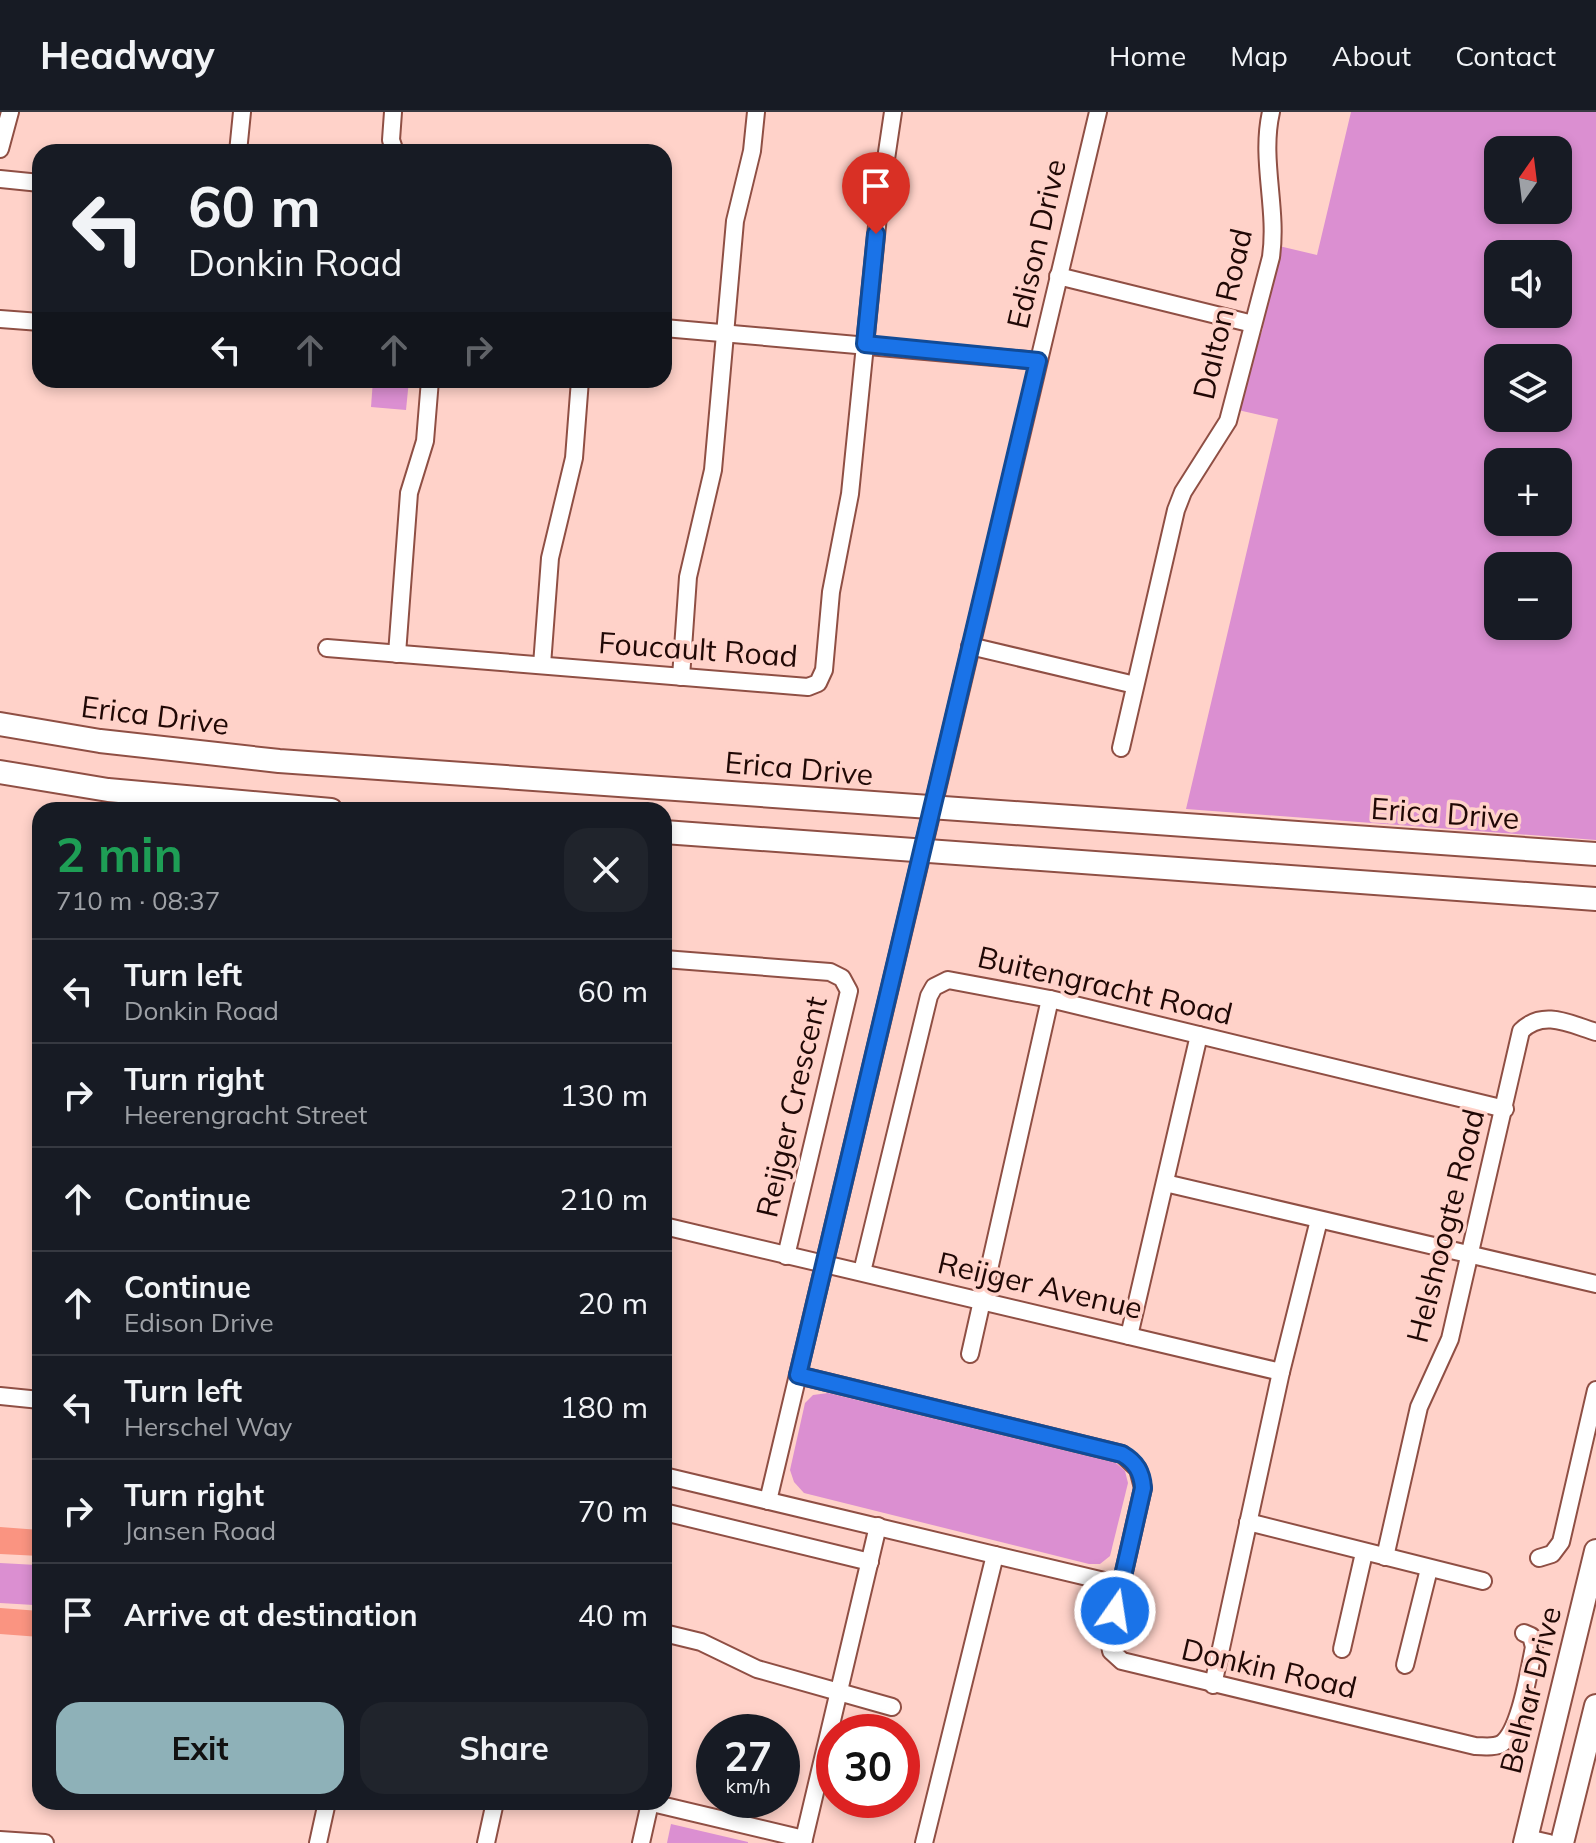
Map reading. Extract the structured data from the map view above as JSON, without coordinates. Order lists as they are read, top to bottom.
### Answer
{
  "streets": {
    "main road": ["Erica Drive", "Belhar Drive"],
    "street": [
      "Edison Drive",
      "Dalton Road",
      "Foucault Road",
      "Buitengracht Road",
      "Reijger Crescent",
      "Helshoogte Road",
      "Reijger Avenue",
      "Donkin Road"
    ]
  },
  "crossings": [
    ["Edison Drive", "Erica Drive"],
    ["Edison Drive", "Reijger Avenue"],
    ["Edison Drive", "Donkin Road"],
    ["Buitengracht Road", "Helshoogte Road"],
    ["Buitengracht Road", "Reijger Avenue"],
    ["Reijger Crescent", "Reijger Avenue"]
  ],
  "north": "top",
  "page": {
    "header": "Headway",
    "nav": [
      "Home",
      "Map",
      "About",
      "Contact"
    ],
    "map_buttons": ["+", "−"],
    "turn": ["60 m", "Donkin Road"],
    "heading": ["2 min", "710 m · 08:37"],
    "list": [
      {
        "name": "Turn left",
        "note": "Donkin Road",
        "value": "60 m"
      },
      {
        "name": "Turn right",
        "note": "Heerengracht Street",
        "value": "130 m"
      },
      {
        "name": "Continue",
        "value": "210 m"
      },
      {
        "name": "Continue",
        "note": "Edison Drive",
        "value": "20 m"
      },
      {
        "name": "Turn left",
        "note": "Herschel Way",
        "value": "180 m"
      },
      {
        "name": "Turn right",
        "note": "Jansen Road",
        "value": "70 m"
      },
      {
        "name": "Arrive at destination",
        "value": "40 m"
      }
    ],
    "buttons": ["Exit", "Share"],
    "speed": "27 km/h",
    "limit": "30"
  }
}
